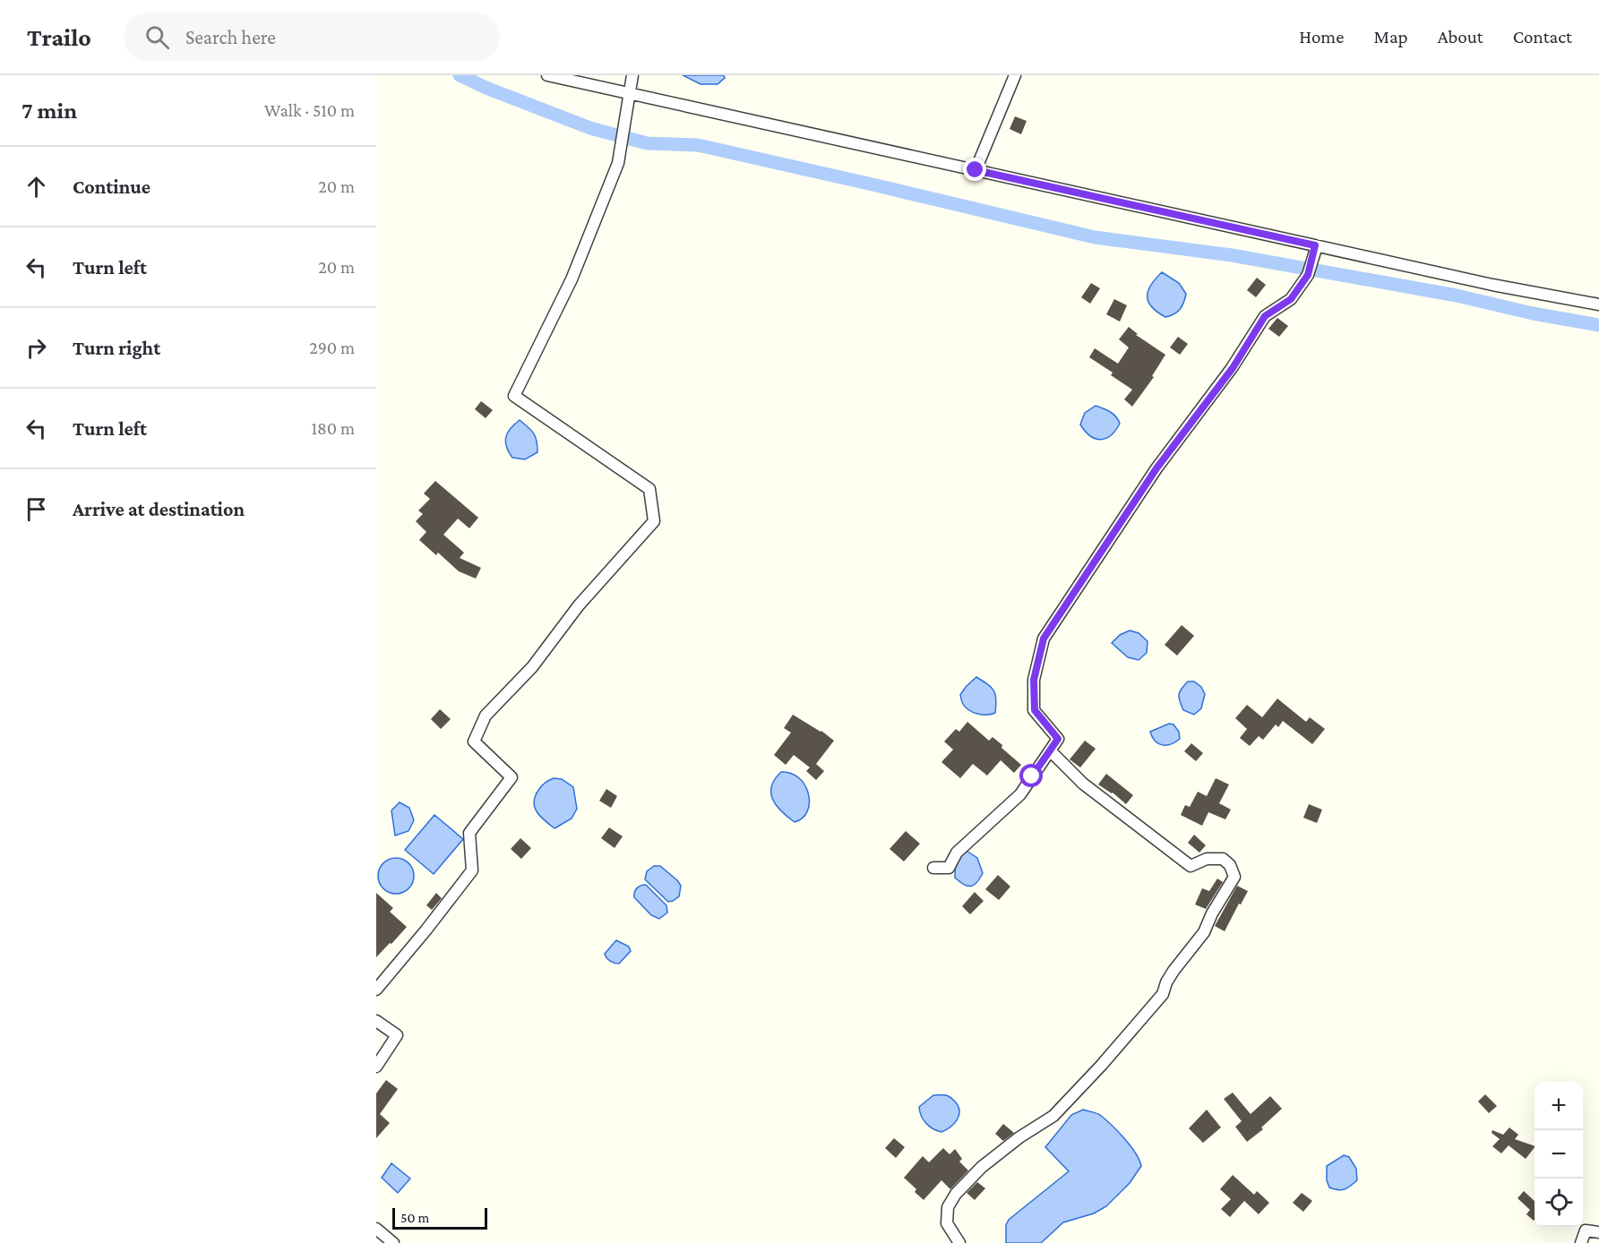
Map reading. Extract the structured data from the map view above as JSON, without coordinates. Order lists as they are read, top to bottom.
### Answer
{
  "scale_bar": "50 m",
  "page": {
    "header": "Trailo",
    "search": "Search here",
    "nav": [
      "Home",
      "Map",
      "About",
      "Contact"
    ],
    "heading": ["7 min", "Walk · 510 m"],
    "list": [
      ["Continue", "20 m"],
      ["Turn left", "20 m"],
      ["Turn right", "290 m"],
      ["Turn left", "180 m"],
      "Arrive at destination"
    ],
    "map_buttons": ["+", "−"],
    "scale": "50 m"
  }
}
